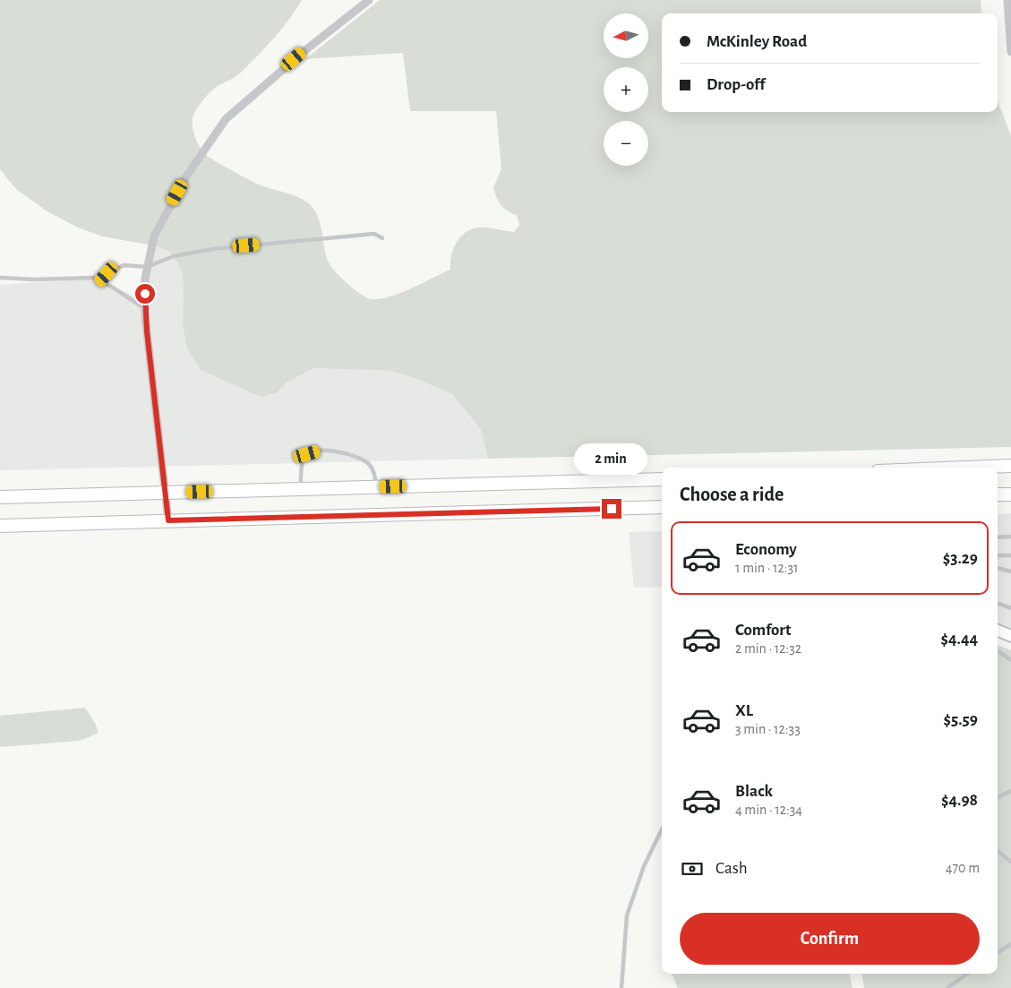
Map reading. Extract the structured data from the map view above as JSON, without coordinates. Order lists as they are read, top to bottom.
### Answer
{
  "north": "left",
  "page": {
    "map_buttons": ["+", "−"],
    "banner": ["McKinley Road", "Drop-off"],
    "bubble": "2 min",
    "heading": "Choose a ride",
    "list": [
      {
        "name": "Economy",
        "note": "1 min · 12:31",
        "value": "$3.29"
      },
      {
        "name": "Comfort",
        "note": "2 min · 12:32",
        "value": "$4.44"
      },
      {
        "name": "XL",
        "note": "3 min · 12:33",
        "value": "$5.59"
      },
      {
        "name": "Black",
        "note": "4 min · 12:34",
        "value": "$4.98"
      }
    ],
    "pay": ["Cash", "470 m"],
    "buttons": "Confirm"
  }
}
